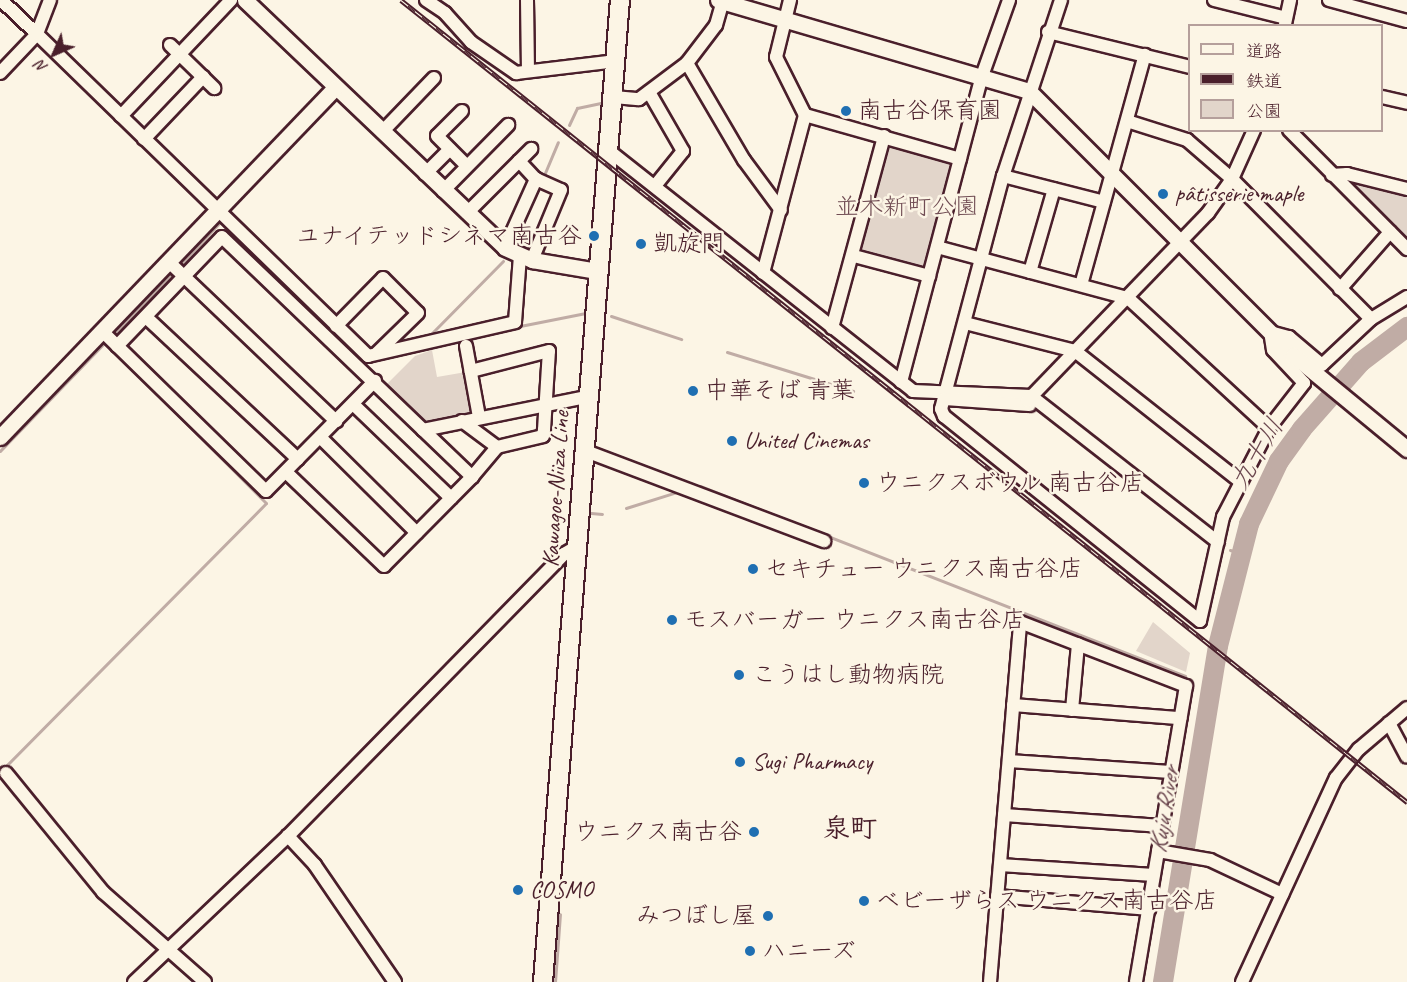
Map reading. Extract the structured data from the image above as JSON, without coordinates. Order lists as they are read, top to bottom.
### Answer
{
  "streets": {
    "main road": ["Kawagoe-Niiza Line"]
  },
  "districts": ["泉町"],
  "water": ["九十川", "Kuju River"],
  "parks": ["並木新町公園"],
  "places": [
    "南古谷保育園",
    "pâtisserie maple",
    "ユナイテッドシネマ南古谷",
    "凱旋門",
    "中華そば 青葉",
    "United Cinemas",
    "ウニクスボウル 南古谷店",
    "セキチュー ウニクス南古谷店",
    "モスバーガー ウニクス南古谷店",
    "こうはし動物病院",
    "Sugi Pharmacy",
    "ウニクス南古谷",
    "COSMO",
    "ベビーザらス ウニクス南古谷店",
    "みつぼし屋",
    "ハニーズ"
  ],
  "legend": ["道路", "鉄道", "公園"],
  "north": "bottom left"
}
